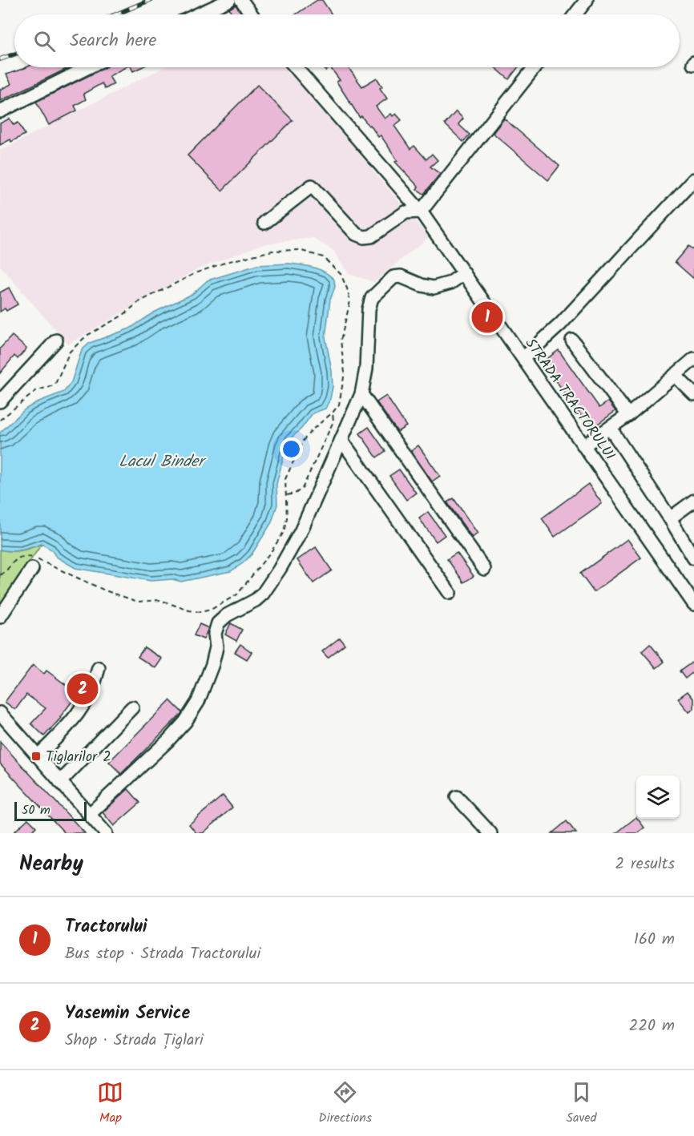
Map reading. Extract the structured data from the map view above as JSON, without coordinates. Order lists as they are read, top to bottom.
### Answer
{
  "streets": {
    "street": ["STRADA TRACTORULUI"]
  },
  "water": ["Lacul Binder"],
  "places": {
    "transit": ["Tiglarilor 2"]
  },
  "scale_bar": "50 m",
  "page": {
    "search": "Search here",
    "pins": ["1", "2"],
    "scale": "50 m",
    "heading": ["Nearby", "2 results"],
    "list": [
      {
        "mark": "1",
        "name": "Tractorului",
        "note": "Bus stop · Strada Tractorului",
        "value": "160 m"
      },
      {
        "mark": "2",
        "name": "Yasemin Service",
        "note": "Shop · Strada Țiglari",
        "value": "220 m"
      }
    ],
    "nav": ["Map", "Directions", "Saved"]
  }
}
